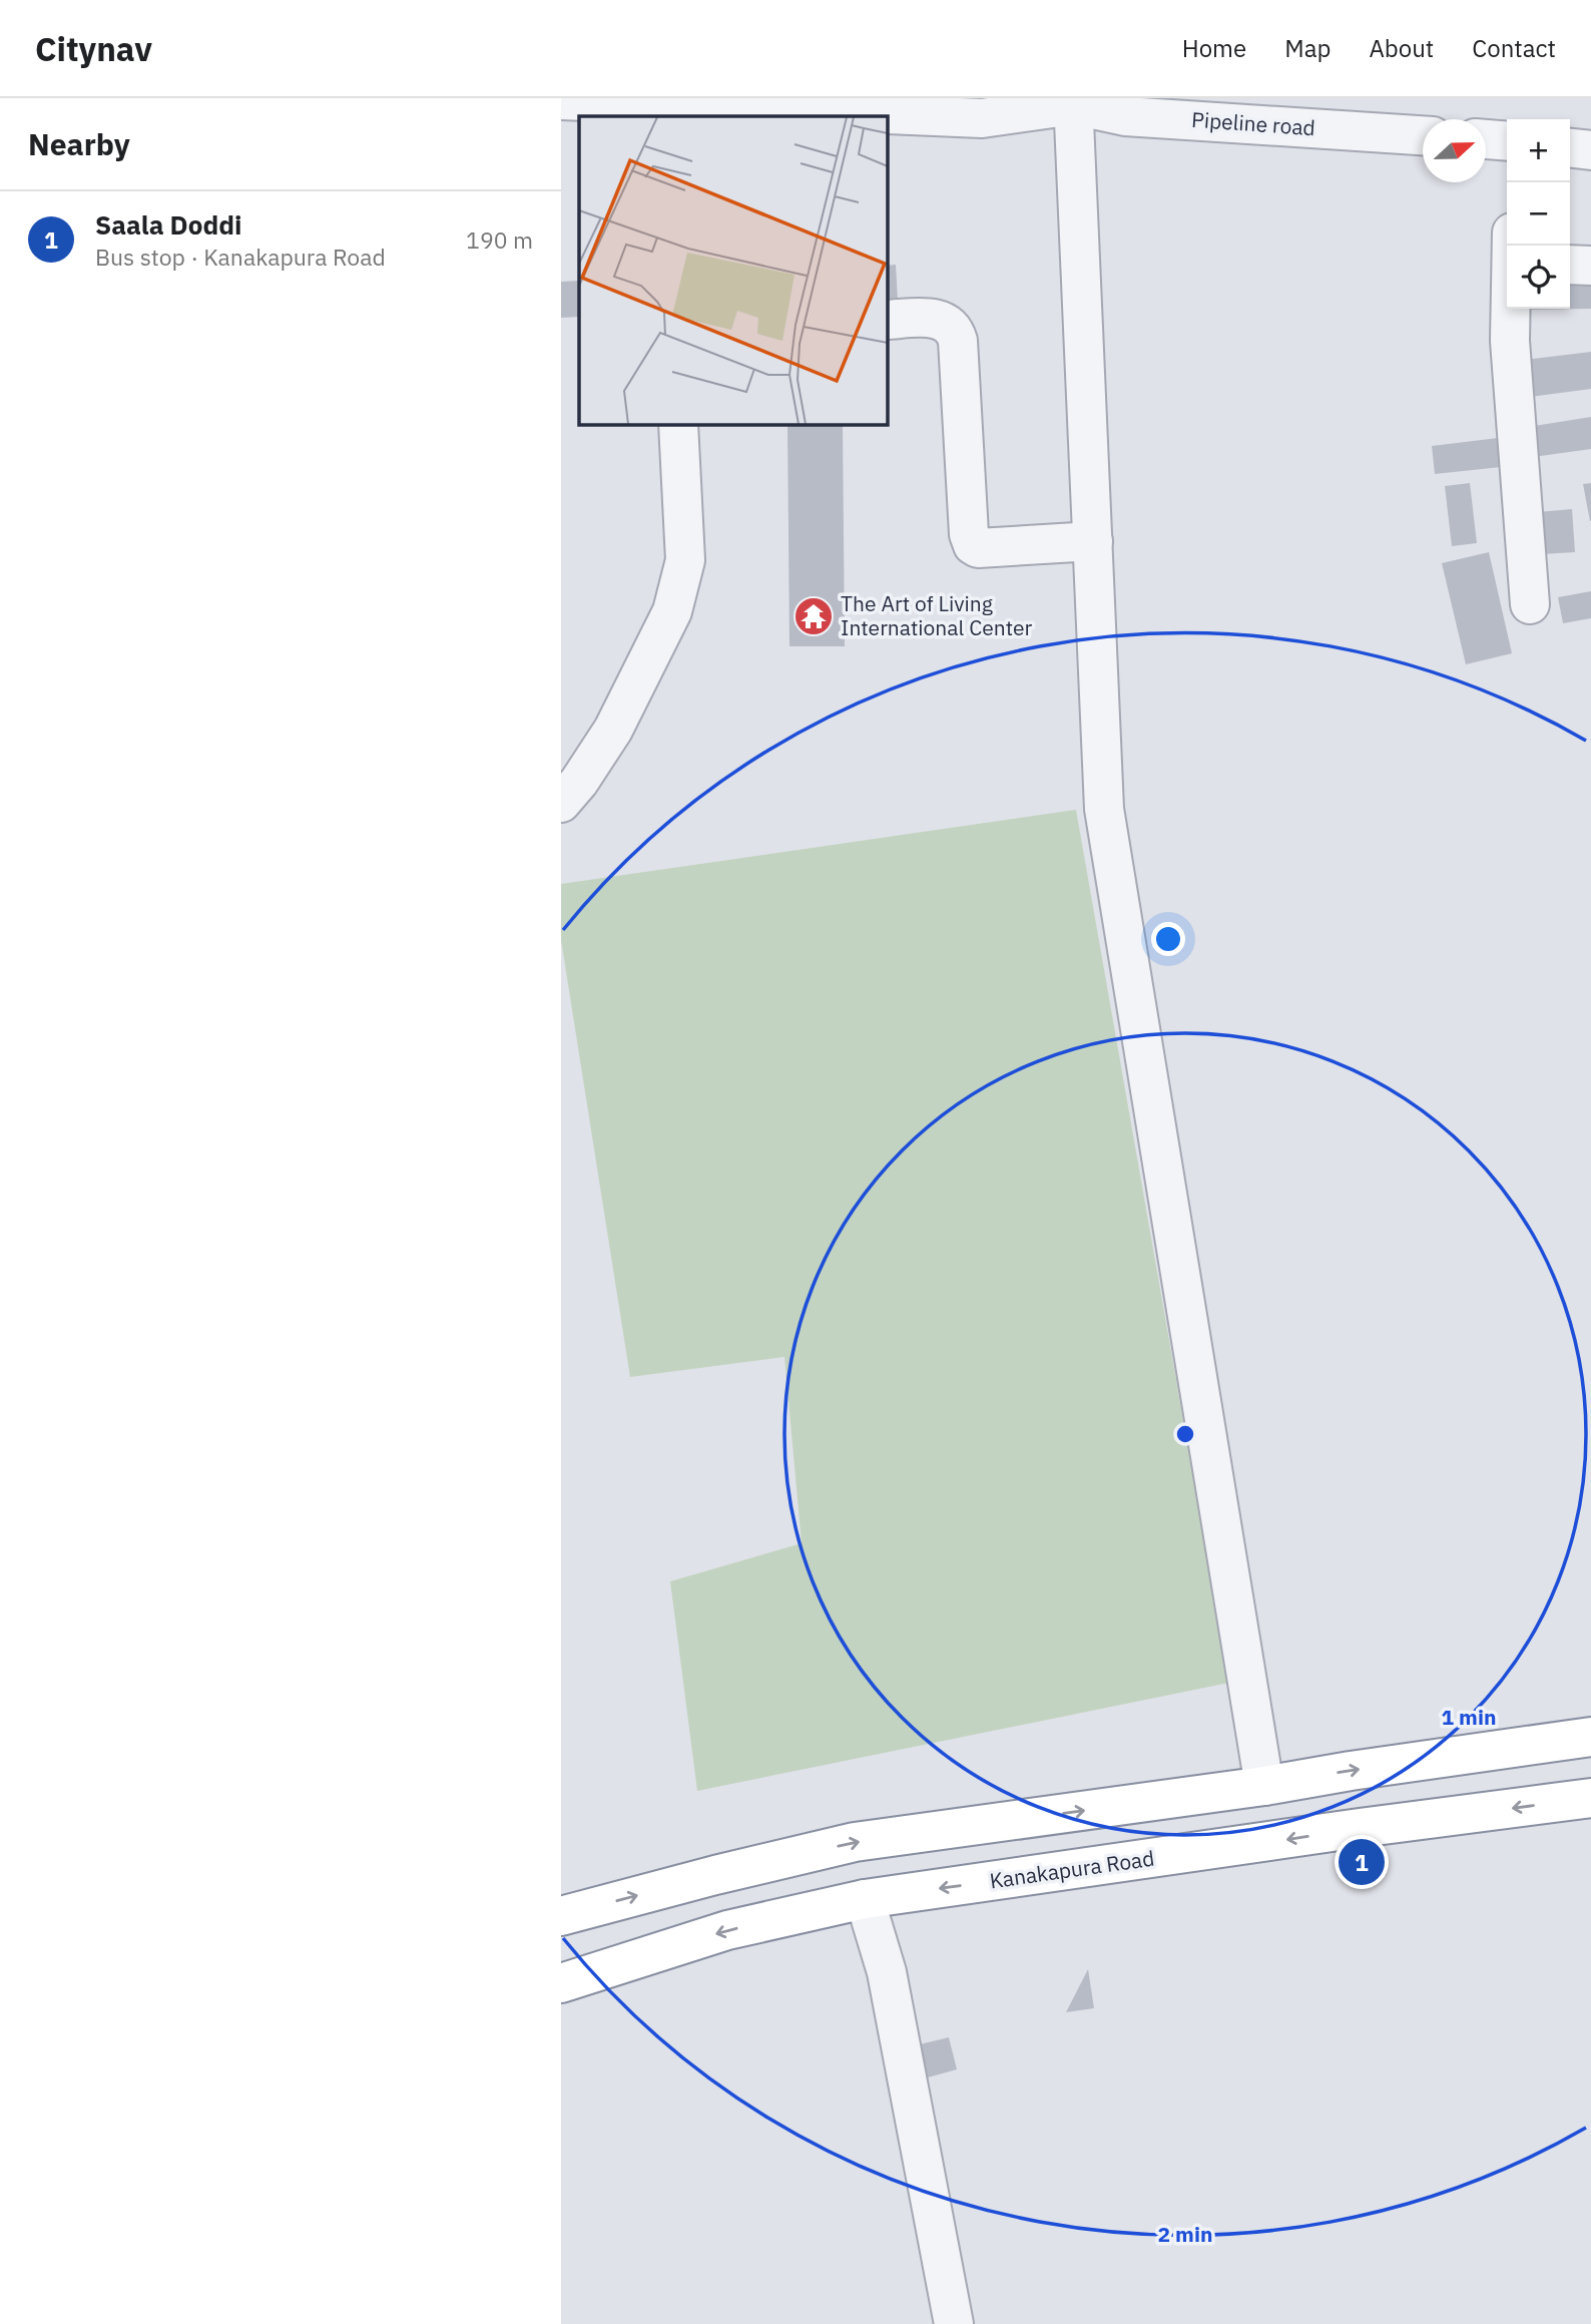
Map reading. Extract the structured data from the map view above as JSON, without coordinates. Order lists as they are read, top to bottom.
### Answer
{
  "streets": {
    "highway": ["Kanakapura Road"],
    "street": ["Pipeline road"]
  },
  "places": {
    "temple": ["The Art of Living International Center"]
  },
  "north": "right",
  "page": {
    "header": "Citynav",
    "nav": [
      "Home",
      "Map",
      "About",
      "Contact"
    ],
    "heading": "Nearby",
    "map_buttons": ["+", "−"],
    "list": [
      {
        "mark": "1",
        "name": "Saala Doddi",
        "note": "Bus stop · Kanakapura Road",
        "value": "190 m"
      }
    ],
    "pins": "1"
  },
  "rings": ["1 min", "2 min"]
}
